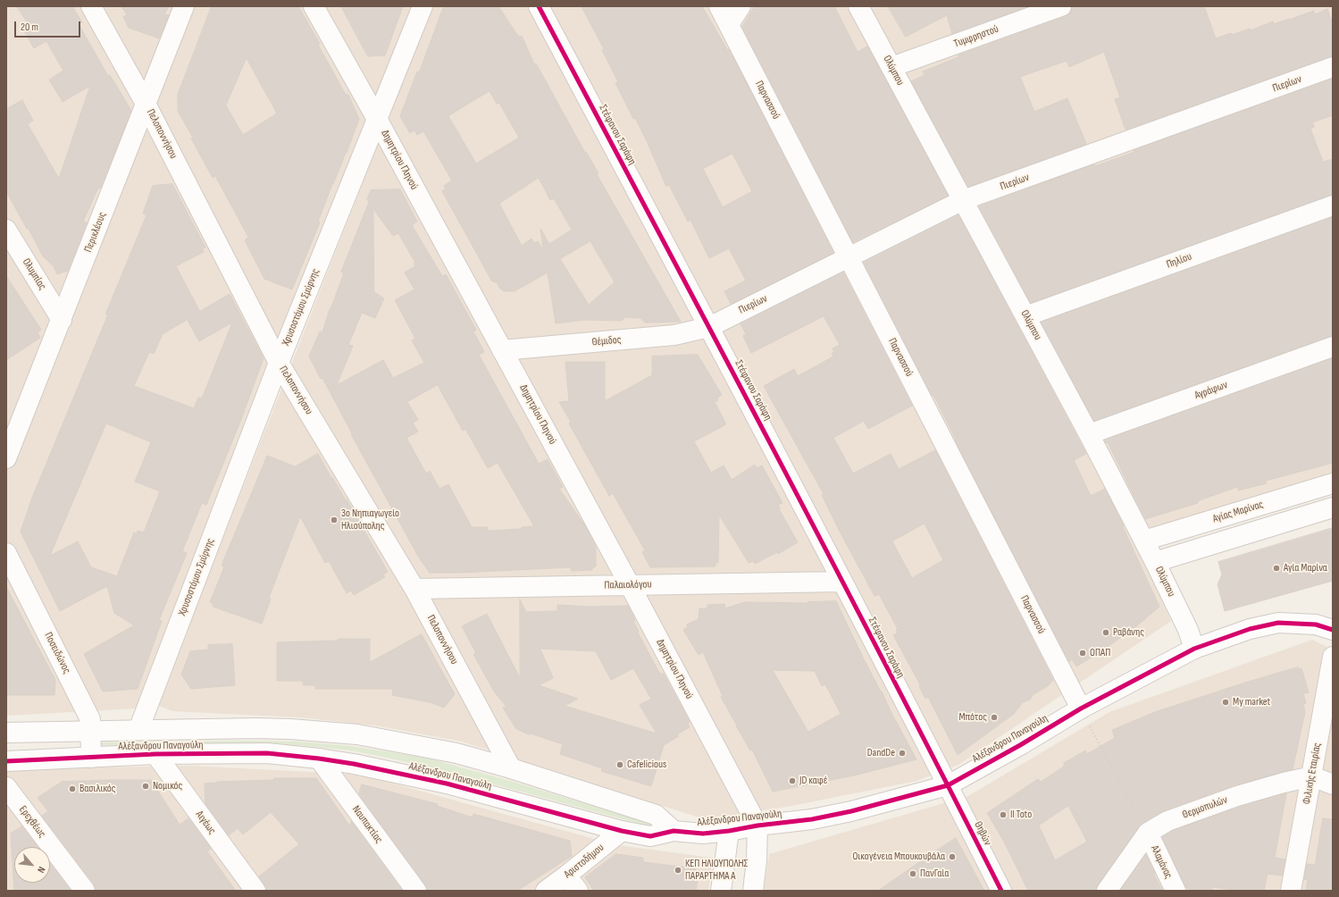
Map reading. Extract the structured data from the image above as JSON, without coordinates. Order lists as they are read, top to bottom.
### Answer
{
  "streets": {
    "street": [
      "Τυμφρηστού",
      "Ολύμπου",
      "Πιερίων",
      "Παρνασσού",
      "Πελοποννήσου",
      "Στέφανου Σαράφη",
      "Δημητρίου Γληνού",
      "Περικλέους",
      "Πηλίου",
      "Ολυμπίας",
      "Χρυσοστόμου Σμύρνης",
      "Θέμιδος",
      "Αγράφων",
      "Αγίας Μαρίνας",
      "Παλαιολόγου",
      "Ποσειδώνος",
      "Αλέξανδρου Παναγούλη",
      "Φιλικής Εταιρίας",
      "Θερμοπυλών",
      "Ερεχθέως",
      "Αιγέως",
      "Ναυπακτίας",
      "Θηβών",
      "Αριστοδήμου",
      "Αλαμάνας"
    ]
  },
  "crossings": [
    ["Τυμφρηστού", "Ολύμπου"],
    ["Ολύμπου", "Πιερίων"],
    ["Ολύμπου", "Πηλίου"],
    ["Ολύμπου", "Αγράφων"],
    ["Ολύμπου", "Αγίας Μαρίνας"],
    ["Ολύμπου", "Αλέξανδρου Παναγούλη"],
    ["Πιερίων", "Παρνασσού"],
    ["Πιερίων", "Στέφανου Σαράφη"],
    ["Πιερίων", "Θέμιδος"],
    ["Παρνασσού", "Αλέξανδρου Παναγούλη"],
    ["Πελοποννήσου", "Περικλέους"],
    ["Πελοποννήσου", "Χρυσοστόμου Σμύρνης"],
    ["Πελοποννήσου", "Παλαιολόγου"],
    ["Πελοποννήσου", "Αλέξανδρου Παναγούλη"],
    ["Στέφανου Σαράφη", "Θέμιδος"],
    ["Στέφανου Σαράφη", "Παλαιολόγου"],
    ["Στέφανου Σαράφη", "Αλέξανδρου Παναγούλη"],
    ["Στέφανου Σαράφη", "Θηβών"],
    ["Δημητρίου Γληνού", "Χρυσοστόμου Σμύρνης"],
    ["Δημητρίου Γληνού", "Θέμιδος"],
    ["Δημητρίου Γληνού", "Παλαιολόγου"],
    ["Δημητρίου Γληνού", "Αλέξανδρου Παναγούλη"],
    ["Περικλέους", "Ολυμπίας"],
    ["Χρυσοστόμου Σμύρνης", "Αλέξανδρου Παναγούλη"],
    ["Ποσειδώνος", "Αλέξανδρου Παναγούλη"],
    ["Αλέξανδρου Παναγούλη", "Αιγέως"],
    ["Αλέξανδρου Παναγούλη", "Ναυπακτίας"],
    ["Αλέξανδρου Παναγούλη", "Θηβών"],
    ["Αλέξανδρου Παναγούλη", "Αριστοδήμου"],
    ["Φιλικής Εταιρίας", "Θερμοπυλών"],
    ["Θερμοπυλών", "Αλαμάνας"]
  ],
  "places": [
    "3o Νηπιαγωγείο Ηλιούπολης",
    "Αγία Μαρίνα",
    "Ραβάνης",
    "ΟΠΑΠ",
    "My market",
    "Μπότος",
    "DandDe",
    "Cafelicious",
    "JD καφέ",
    "Νομικός",
    "Βασιλικός",
    "Il Toto",
    "Οικογένεια Μπουκουβάλα",
    "ΚΕΠ ΗΛΙΟΥΠΟΛΗΣ ΠΑΡΑΡΤΗΜΑ Α",
    "ΠανΓαία"
  ],
  "scale_bar": "20 m",
  "north": "bottom right"
}
